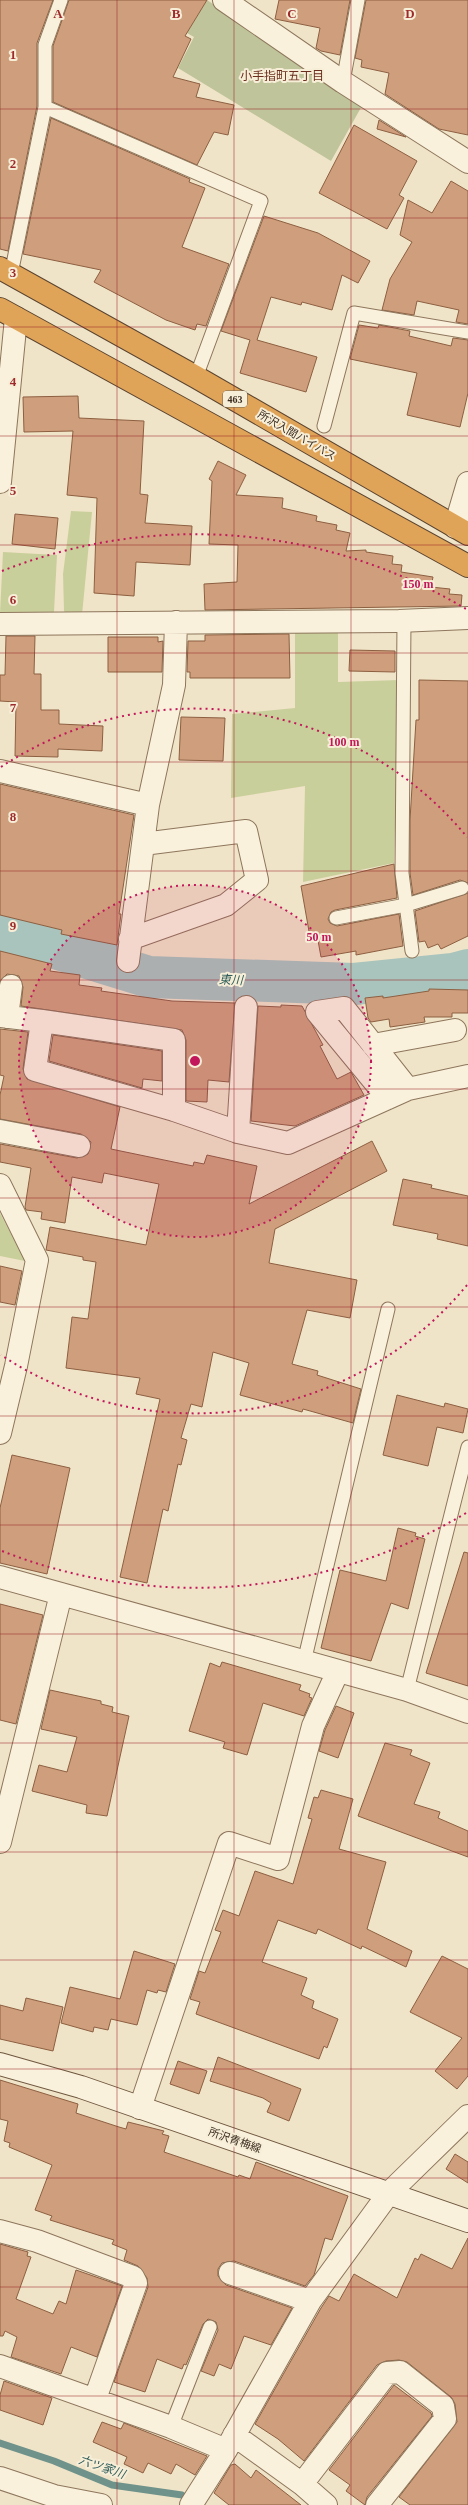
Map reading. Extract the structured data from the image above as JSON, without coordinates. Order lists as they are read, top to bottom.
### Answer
{
  "streets": {
    "highway": ["463", "所沢入間バイパス"],
    "street": ["所沢青梅線"]
  },
  "districts": ["小手指町五丁目"],
  "water": ["東川", "六ツ家川"],
  "grid": {
    "columns": [
      "A",
      "B",
      "C",
      "D"
    ],
    "rows": [
      "1",
      "2",
      "3",
      "4",
      "5",
      "6",
      "7",
      "8",
      "9"
    ]
  },
  "rings": ["150 m", "100 m", "50 m"]
}
